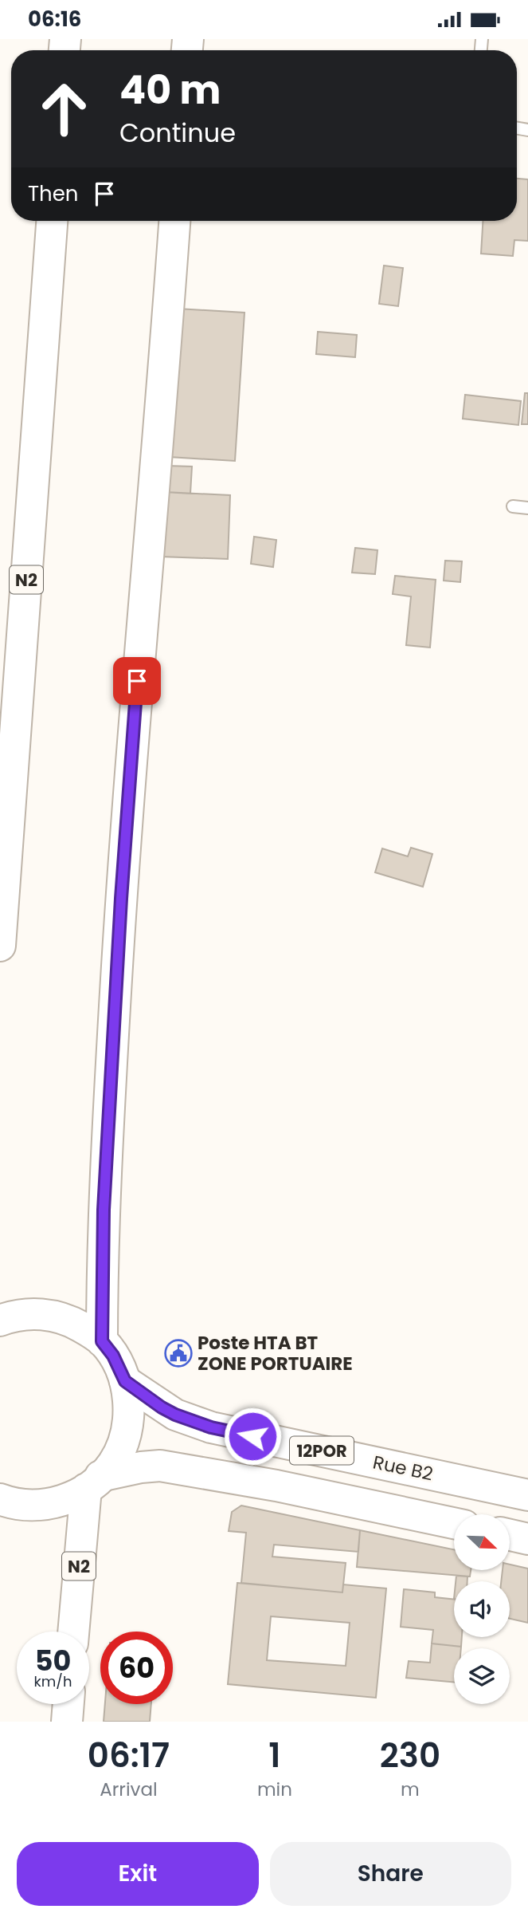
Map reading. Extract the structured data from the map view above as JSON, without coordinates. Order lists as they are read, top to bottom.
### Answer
{
  "streets": {
    "main road": ["N2", "12POR", "Rue B2"]
  },
  "crossings": [
    ["N2", "12POR"]
  ],
  "places": {
    "public building": ["Poste HTA BT ZONE PORTUAIRE"]
  },
  "north": "bottom right",
  "page": {
    "status": "06:16",
    "turn": ["40 m", "Continue"],
    "then": "Then",
    "speed": "50 km/h",
    "limit": "60",
    "eta": [
      "06:17",
      "Arrival",
      "1",
      "min",
      "230",
      "m"
    ],
    "buttons": ["Exit", "Share"]
  }
}
